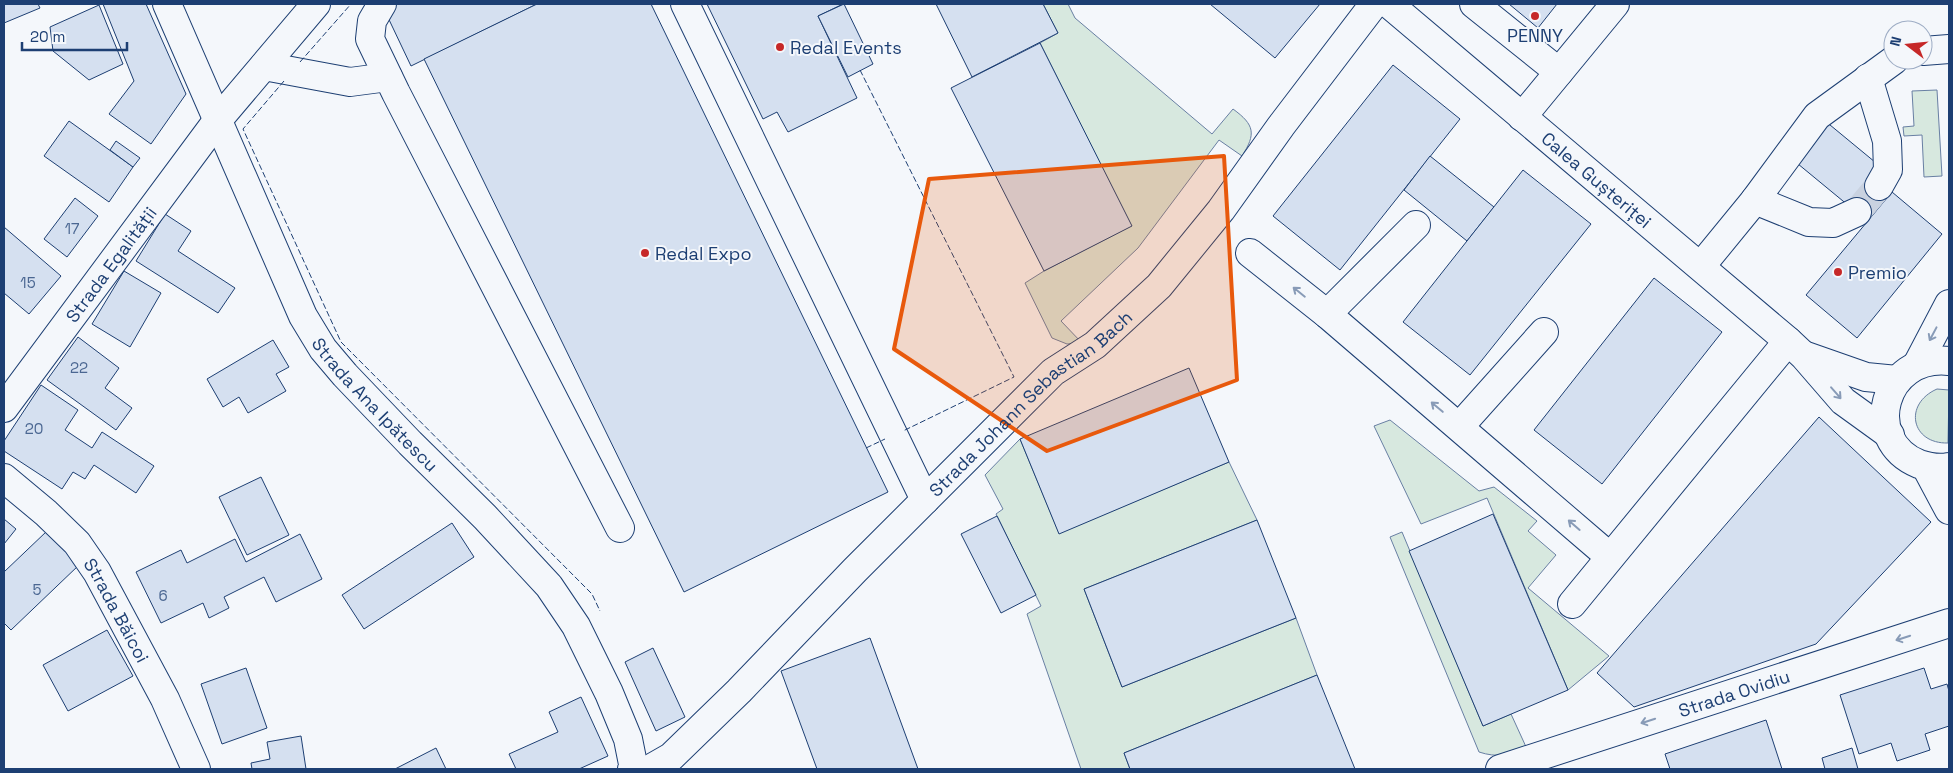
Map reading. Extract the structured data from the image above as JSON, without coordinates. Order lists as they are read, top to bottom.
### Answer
{
  "streets": {
    "street": [
      "Calea Gușteriței",
      "Strada Egalității",
      "Strada Ana Ipătescu",
      "Strada Johann Sebastian Bach",
      "Strada Băicoi",
      "Strada Ovidiu"
    ]
  },
  "crossings": [
    ["Strada Egalității", "Strada Ana Ipătescu"]
  ],
  "one_way": ["Strada Ovidiu"],
  "places": [
    "PENNY",
    "Redal Events",
    "Redal Expo",
    "Premio"
  ],
  "house_numbers": [
    "17",
    "15",
    "22",
    "20",
    "5",
    "6"
  ],
  "scale_bar": "20 m",
  "north": "left"
}
